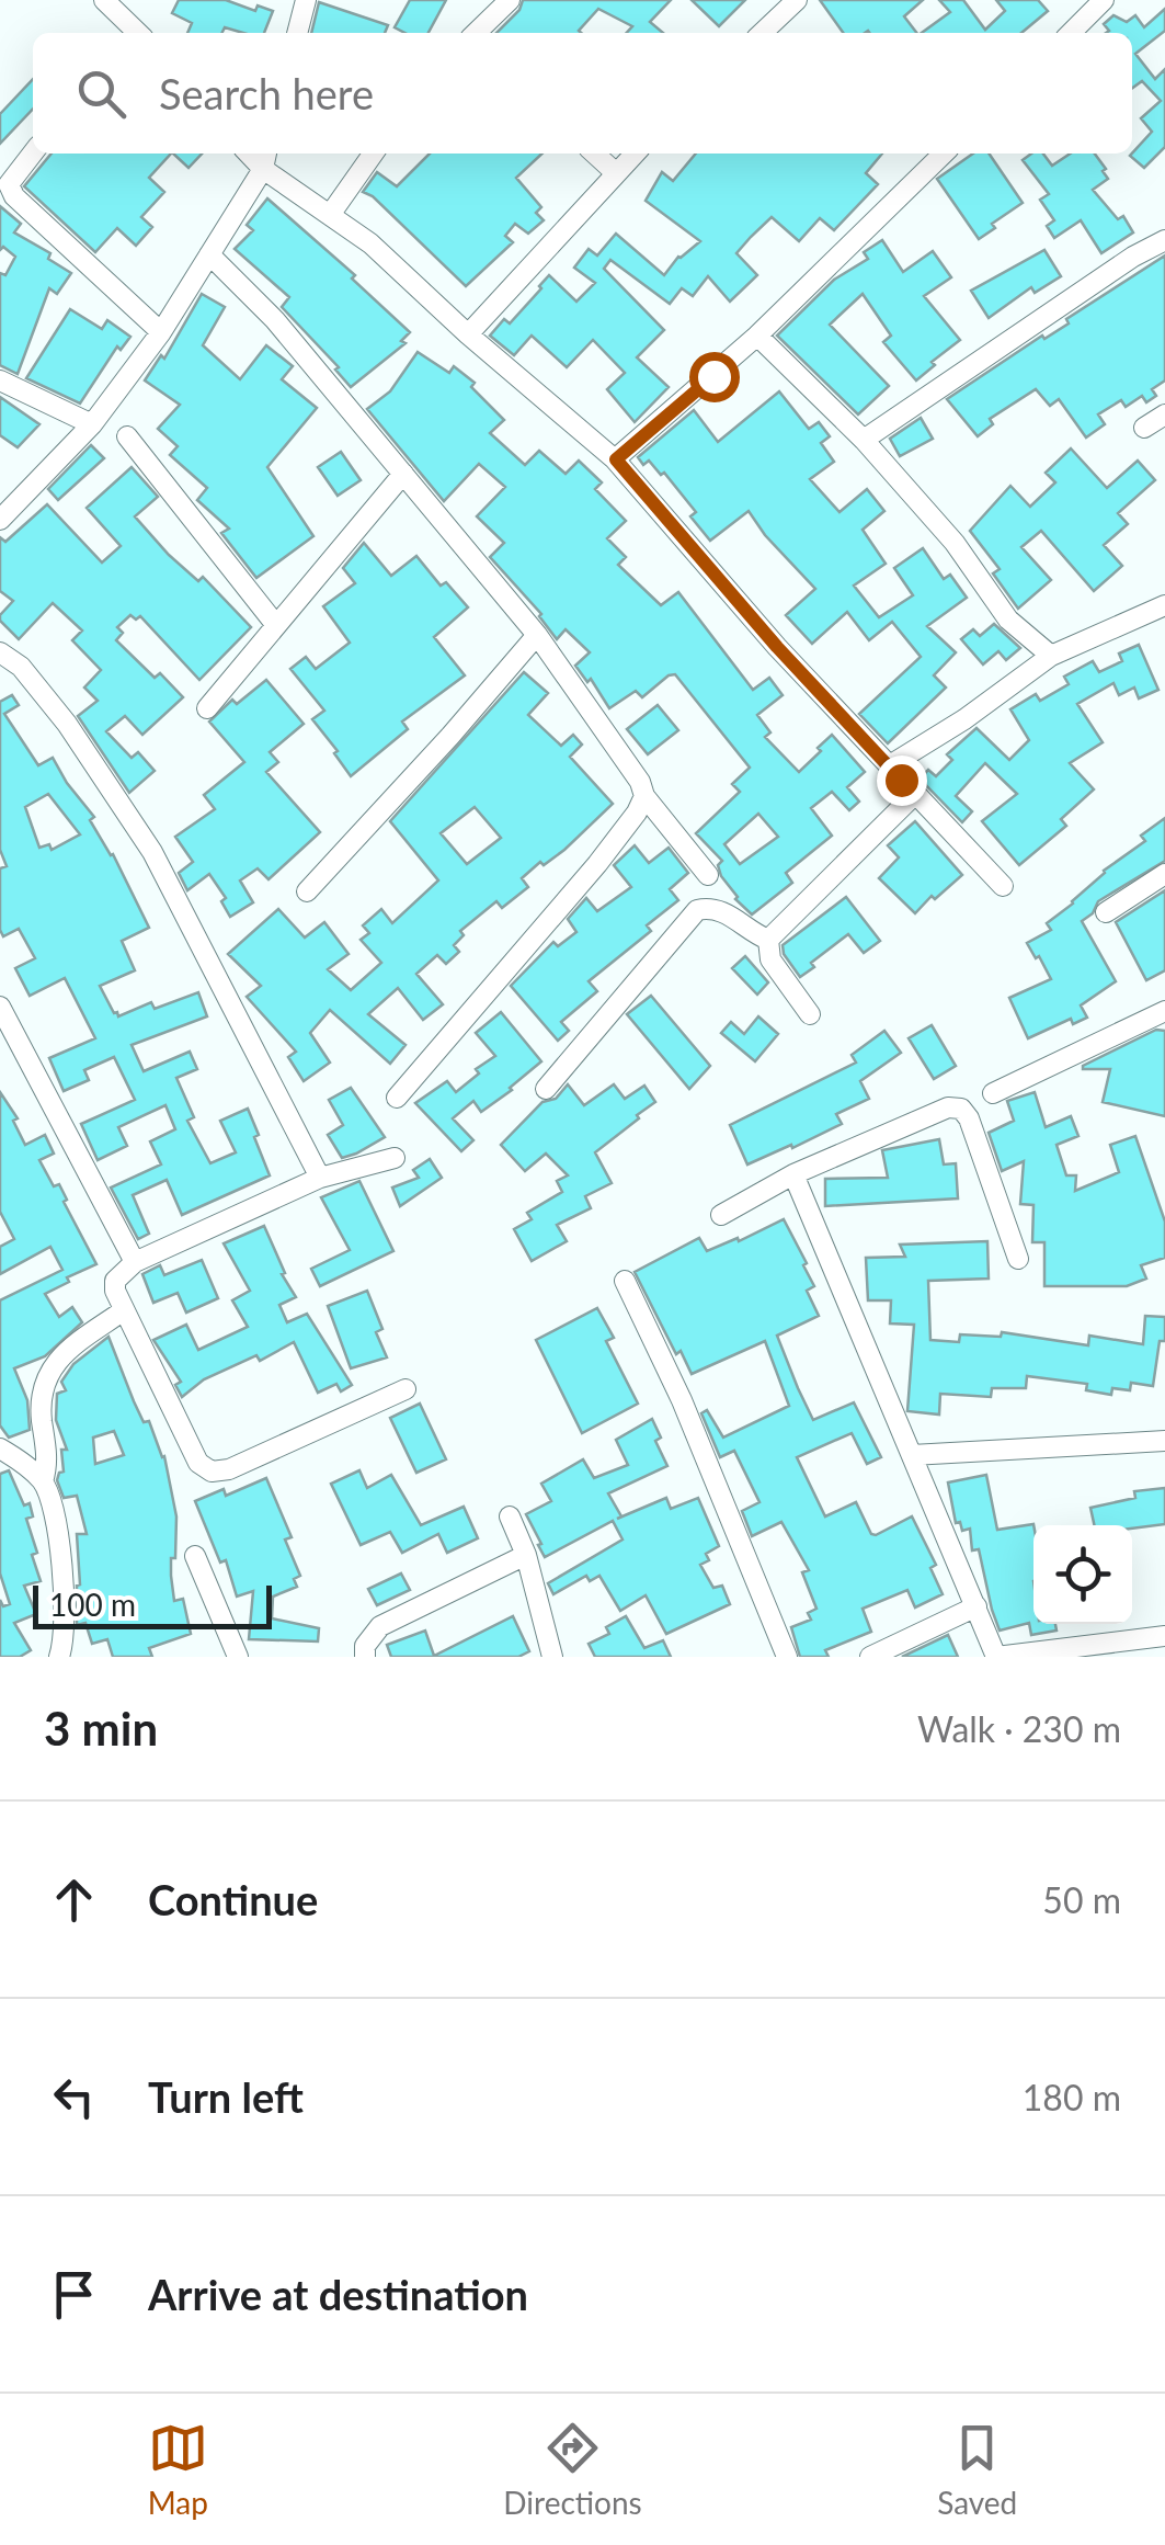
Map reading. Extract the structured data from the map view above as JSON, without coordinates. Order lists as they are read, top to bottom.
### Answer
{
  "scale_bar": "100 m",
  "page": {
    "search": "Search here",
    "scale": "100 m",
    "heading": ["3 min", "Walk · 230 m"],
    "list": [
      ["Continue", "50 m"],
      ["Turn left", "180 m"],
      "Arrive at destination"
    ],
    "nav": ["Map", "Directions", "Saved"]
  }
}
